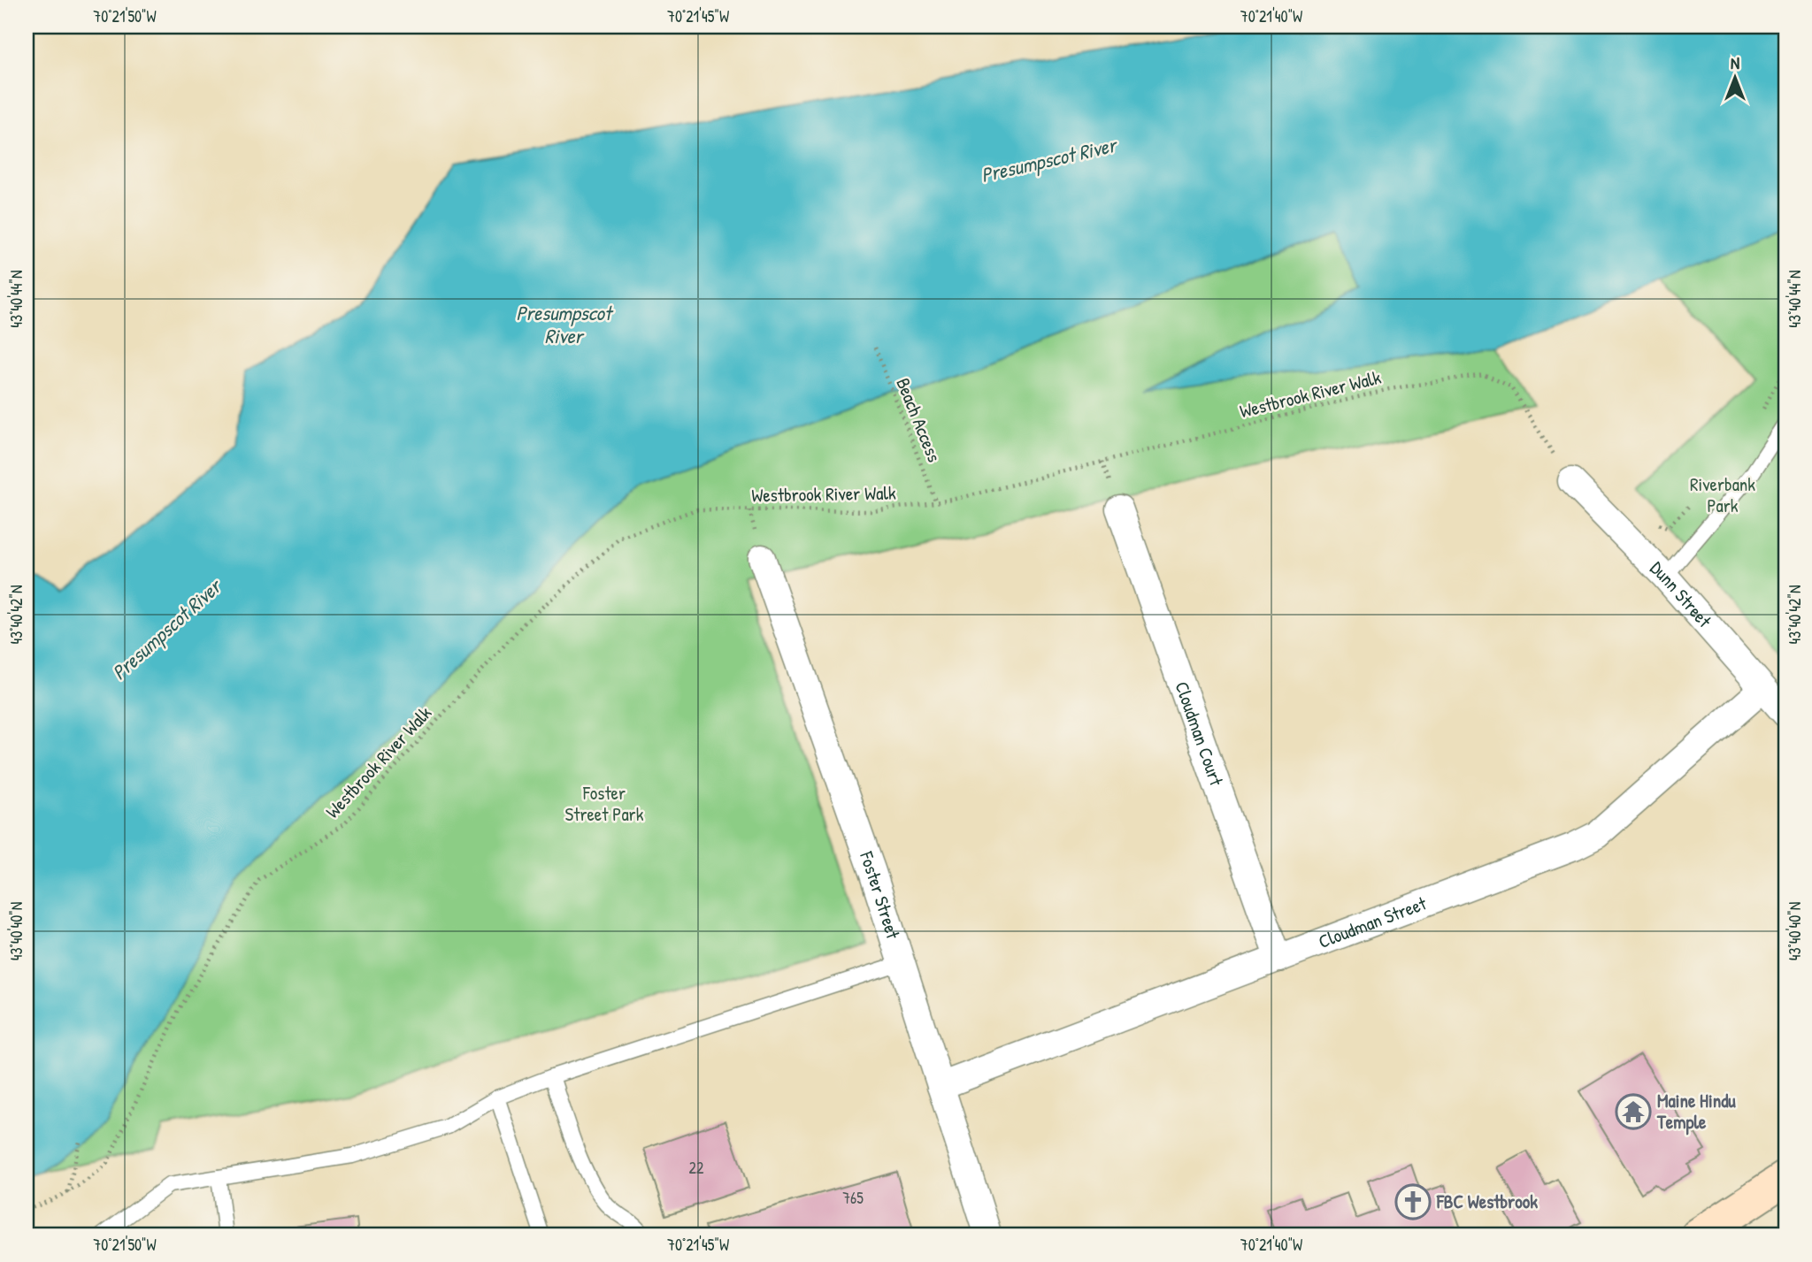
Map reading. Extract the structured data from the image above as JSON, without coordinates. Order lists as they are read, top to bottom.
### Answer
{
  "streets": {
    "street": [
      "Dunn Street",
      "Cloudman Court",
      "Foster Street",
      "Cloudman Street"
    ],
    "path": ["Westbrook River Walk", "Beach Access"]
  },
  "crossings": [
    ["Westbrook River Walk", "Beach Access"],
    ["Westbrook River Walk", "Dunn Street"],
    ["Dunn Street", "Cloudman Street"],
    ["Cloudman Court", "Cloudman Street"],
    ["Foster Street", "Cloudman Street"]
  ],
  "water": ["Presumpscot River"],
  "parks": ["Riverbank Park", "Foster Street Park"],
  "places": {
    "temple": ["Maine Hindu Temple"],
    "church": ["FBC Westbrook"]
  },
  "house_numbers": ["22", "765"],
  "north": "top",
  "coordinates": [
    "70°21'50\"W",
    "70°21'45\"W",
    "70°21'40\"W",
    "43°40'44\"N",
    "43°40'42\"N",
    "43°40'40\"N"
  ]
}
